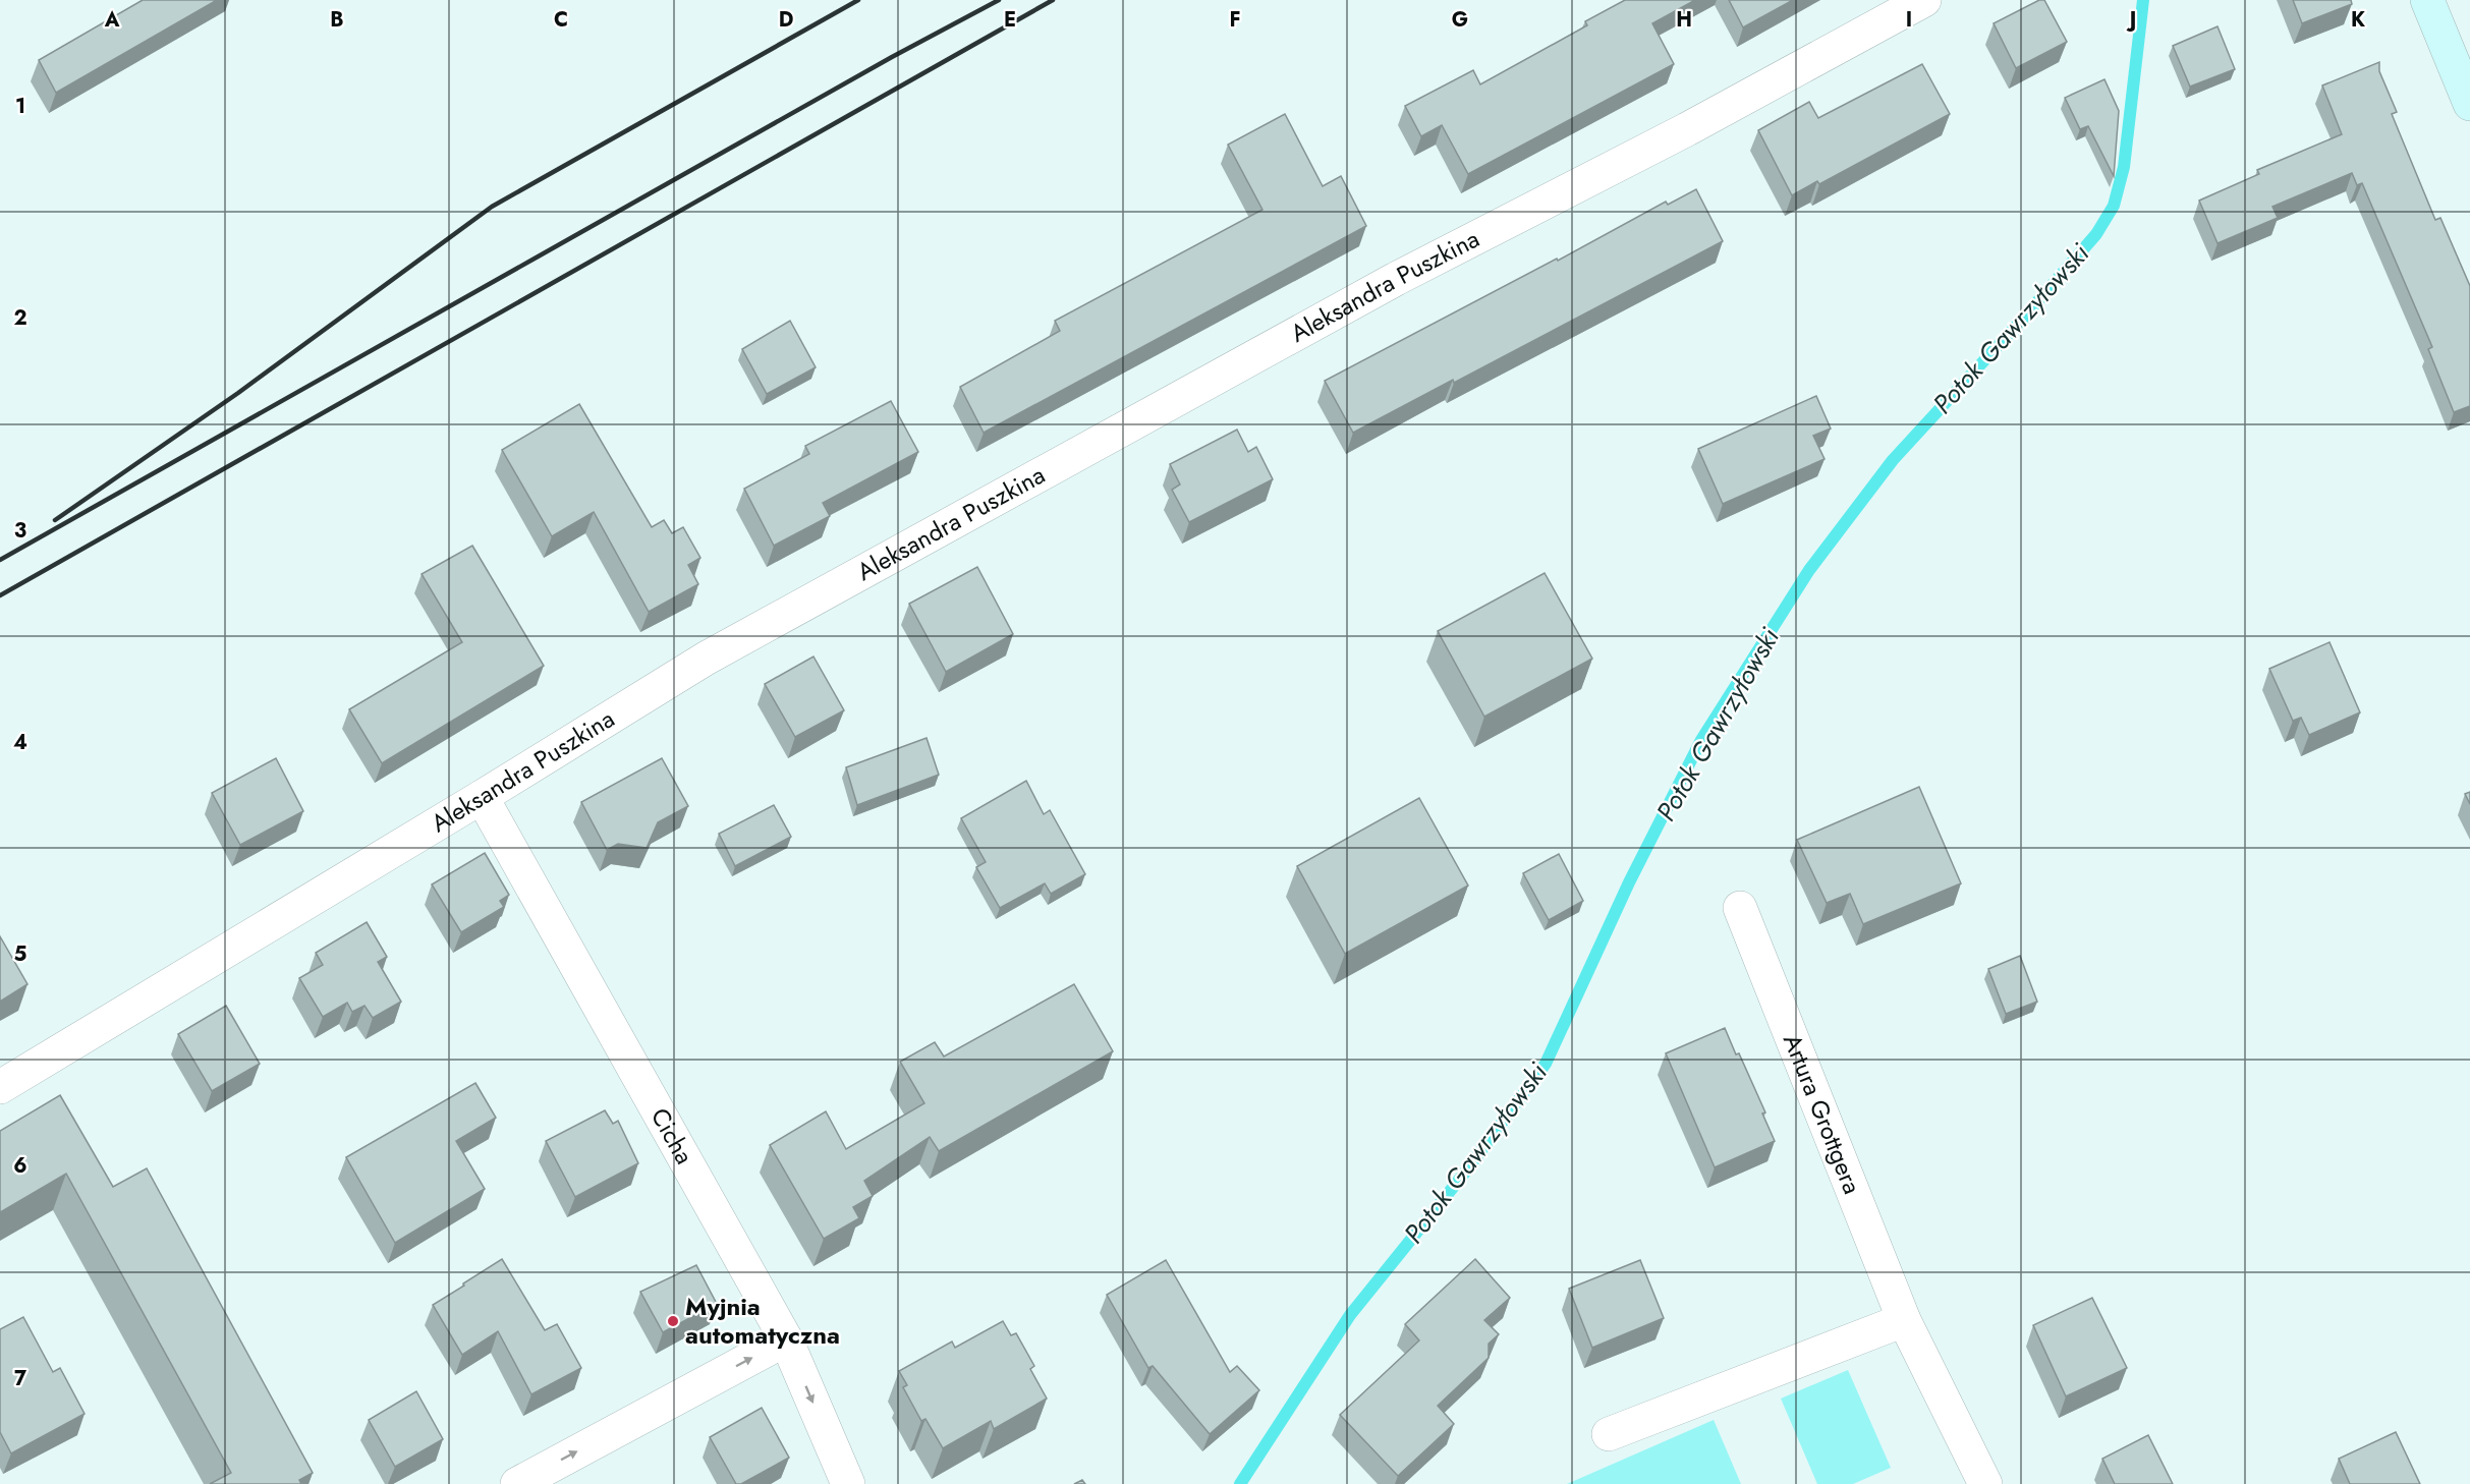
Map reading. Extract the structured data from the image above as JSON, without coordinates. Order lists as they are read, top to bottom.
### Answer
{
  "streets": {
    "street": ["Aleksandra Puszkina", "Artura Grottgera", "Cicha"]
  },
  "crossings": [
    ["Aleksandra Puszkina", "Cicha"]
  ],
  "water": ["Potok Gawrzyłowski"],
  "places": ["Myjnia automatyczna"],
  "grid": {
    "columns": [
      "A",
      "B",
      "C",
      "D",
      "E",
      "F",
      "G",
      "H",
      "I",
      "J",
      "K"
    ],
    "rows": [
      "1",
      "2",
      "3",
      "4",
      "5",
      "6",
      "7"
    ]
  }
}
